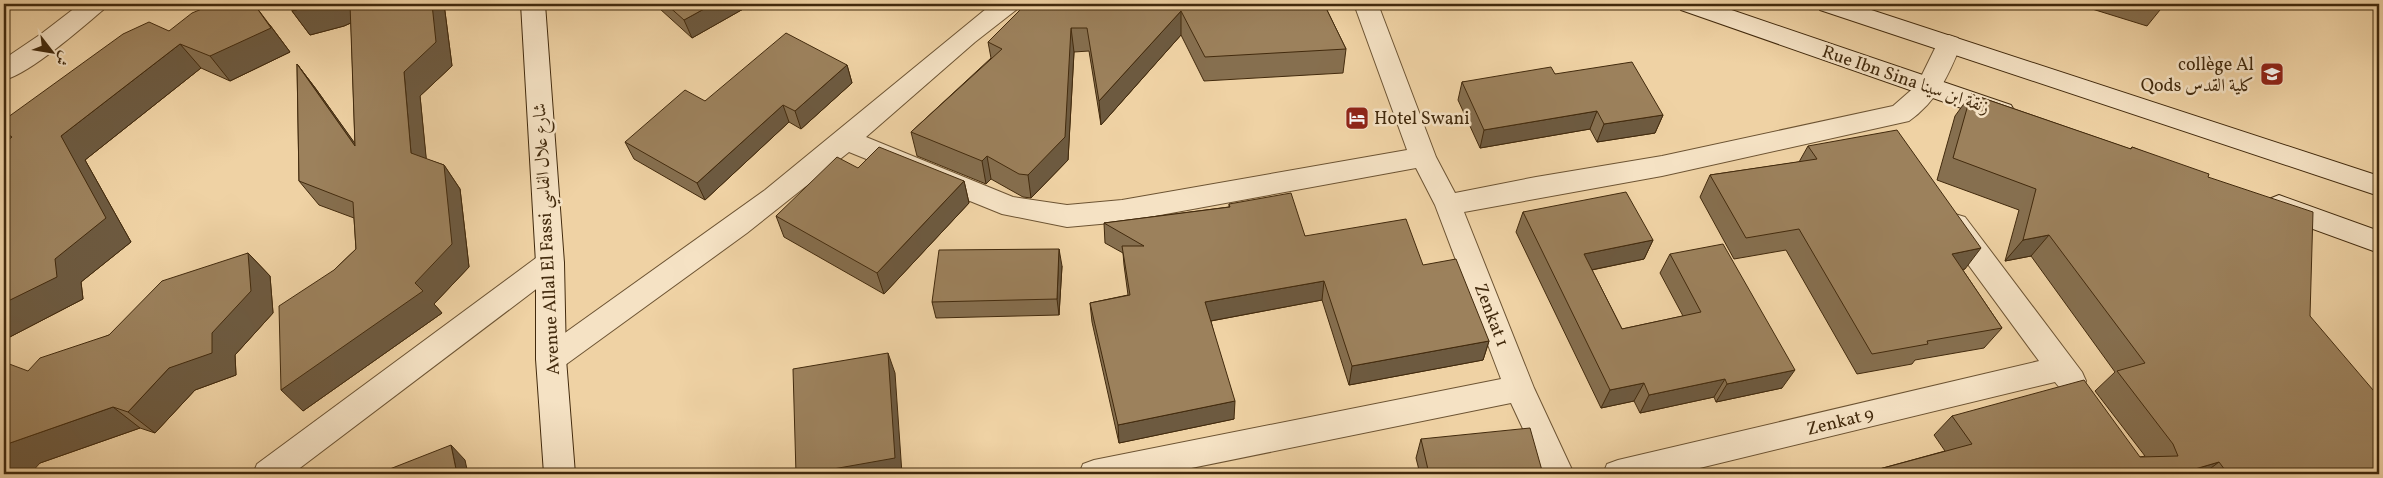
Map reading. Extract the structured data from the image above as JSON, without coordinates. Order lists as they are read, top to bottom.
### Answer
{
  "streets": {
    "street": [
      "Rue Ibn Sina زنقة ابن سينا",
      "Avenue Allal El Fassi شارع علال الفاسي",
      "Zenkat 1",
      "Zenkat 9"
    ]
  },
  "places": {
    "school or university": ["collège Al Qods كلية القدس"],
    "hotel": ["Hotel Swani"]
  },
  "north": "bottom right"
}
